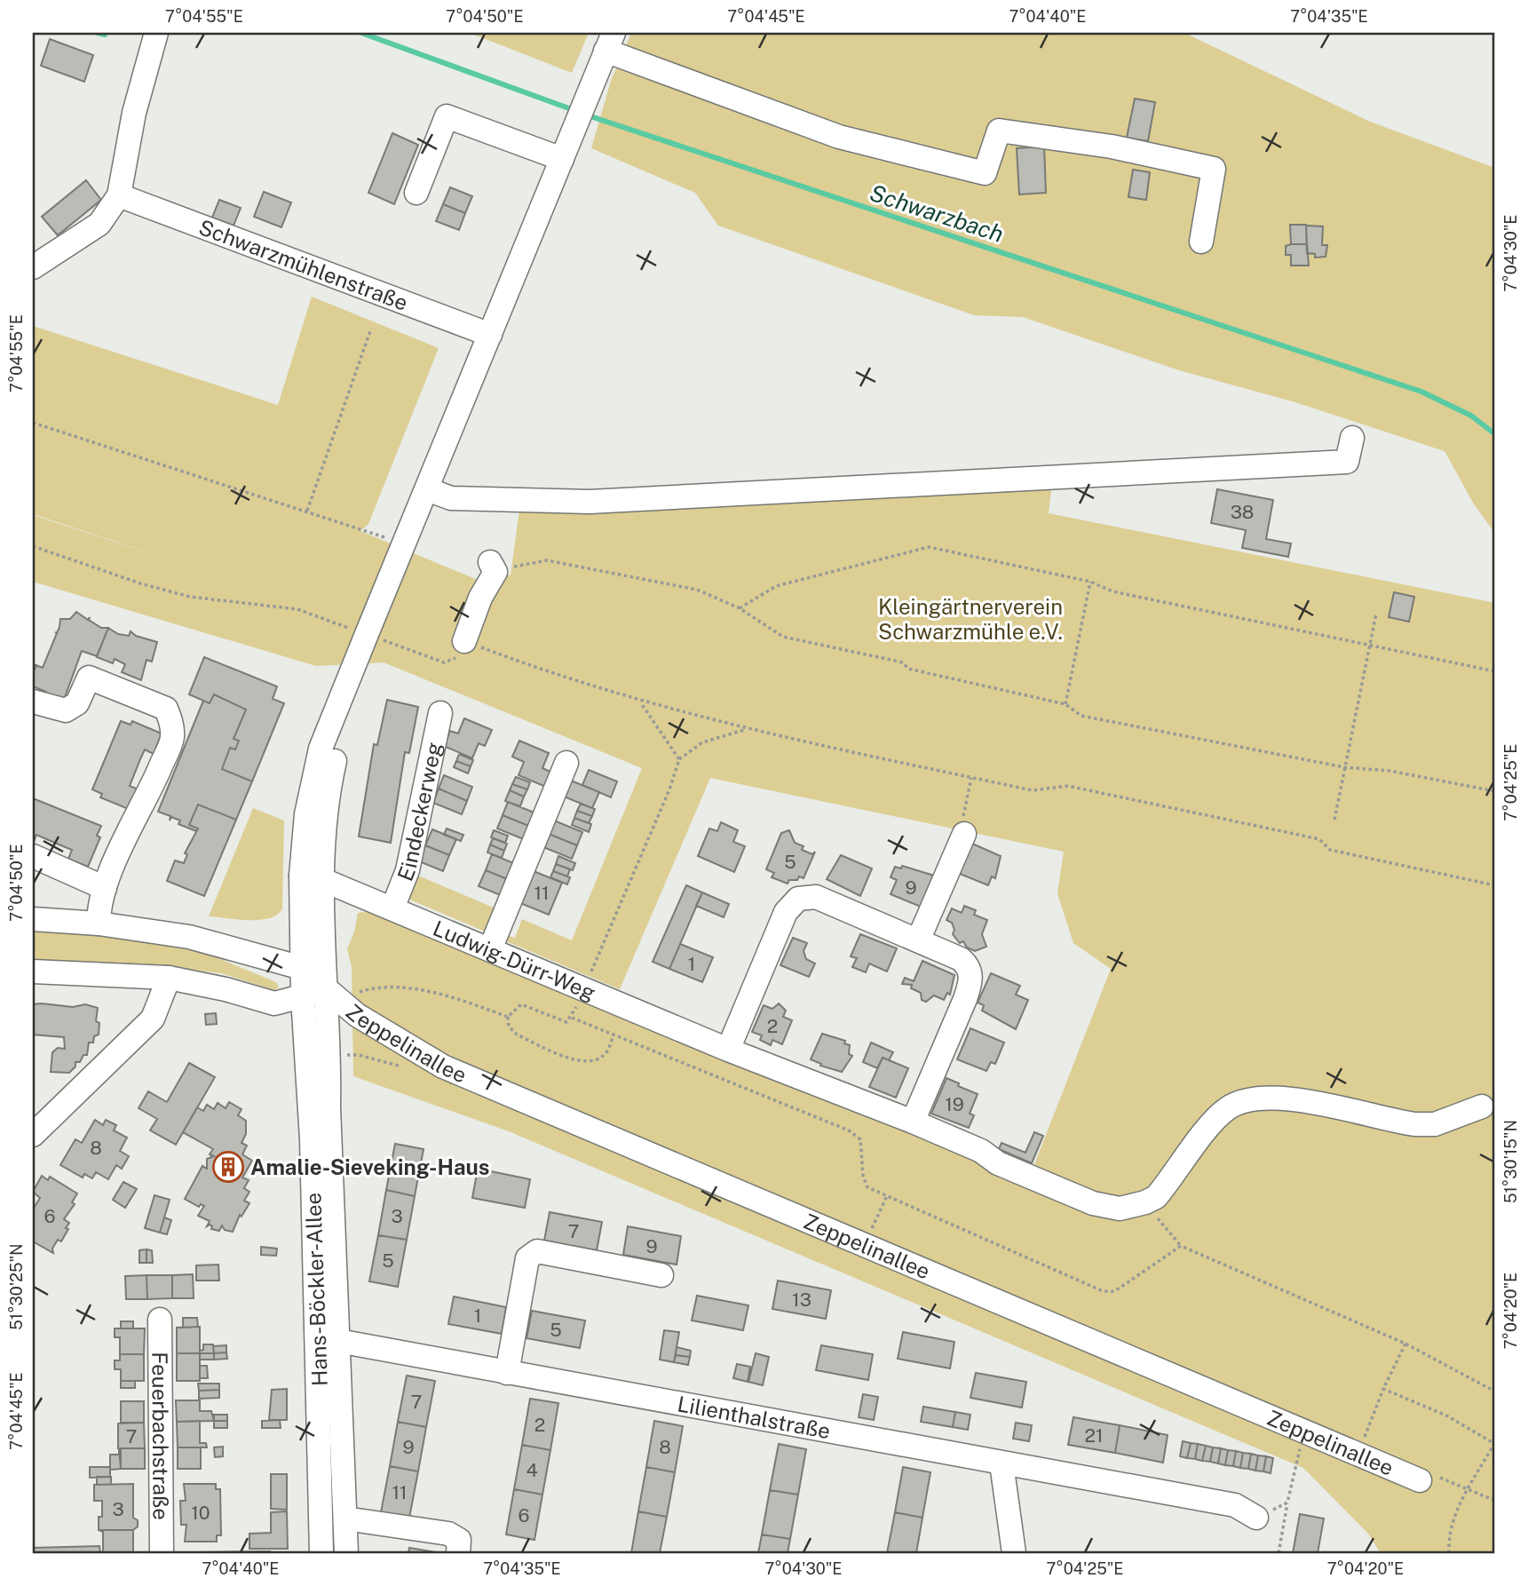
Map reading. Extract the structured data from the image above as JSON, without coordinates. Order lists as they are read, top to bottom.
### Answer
{
  "streets": {
    "street": [
      "Schwarzmühlenstraße",
      "Eindeckerweg",
      "Ludwig-Dürr-Weg",
      "Zeppelinallee",
      "Hans-Böckler-Allee",
      "Lilienthalstraße",
      "Feuerbachstraße"
    ]
  },
  "crossings": [
    ["Eindeckerweg", "Ludwig-Dürr-Weg"],
    ["Ludwig-Dürr-Weg", "Hans-Böckler-Allee"],
    ["Zeppelinallee", "Hans-Böckler-Allee"],
    ["Hans-Böckler-Allee", "Lilienthalstraße"]
  ],
  "water": ["Schwarzbach"],
  "parks": ["Kleingärtnerverein Schwarzmühle e.V."],
  "places": {
    "building": ["Amalie-Sieveking-Haus"]
  },
  "house_numbers": [
    "38",
    "5",
    "9",
    "11",
    "1",
    "2",
    "19",
    "8",
    "6",
    "3",
    "7",
    "9",
    "5",
    "13",
    "1",
    "5",
    "7",
    "2",
    "21",
    "7",
    "9",
    "8",
    "4",
    "11",
    "3",
    "10",
    "6"
  ],
  "coordinates": [
    "7°04'55\"E",
    "7°04'50\"E",
    "7°04'45\"E",
    "7°04'40\"E",
    "7°04'35\"E",
    "7°04'30\"E",
    "7°04'25\"E",
    "51°30'15\"N",
    "51°30'25\"N",
    "7°04'20\"E"
  ]
}
